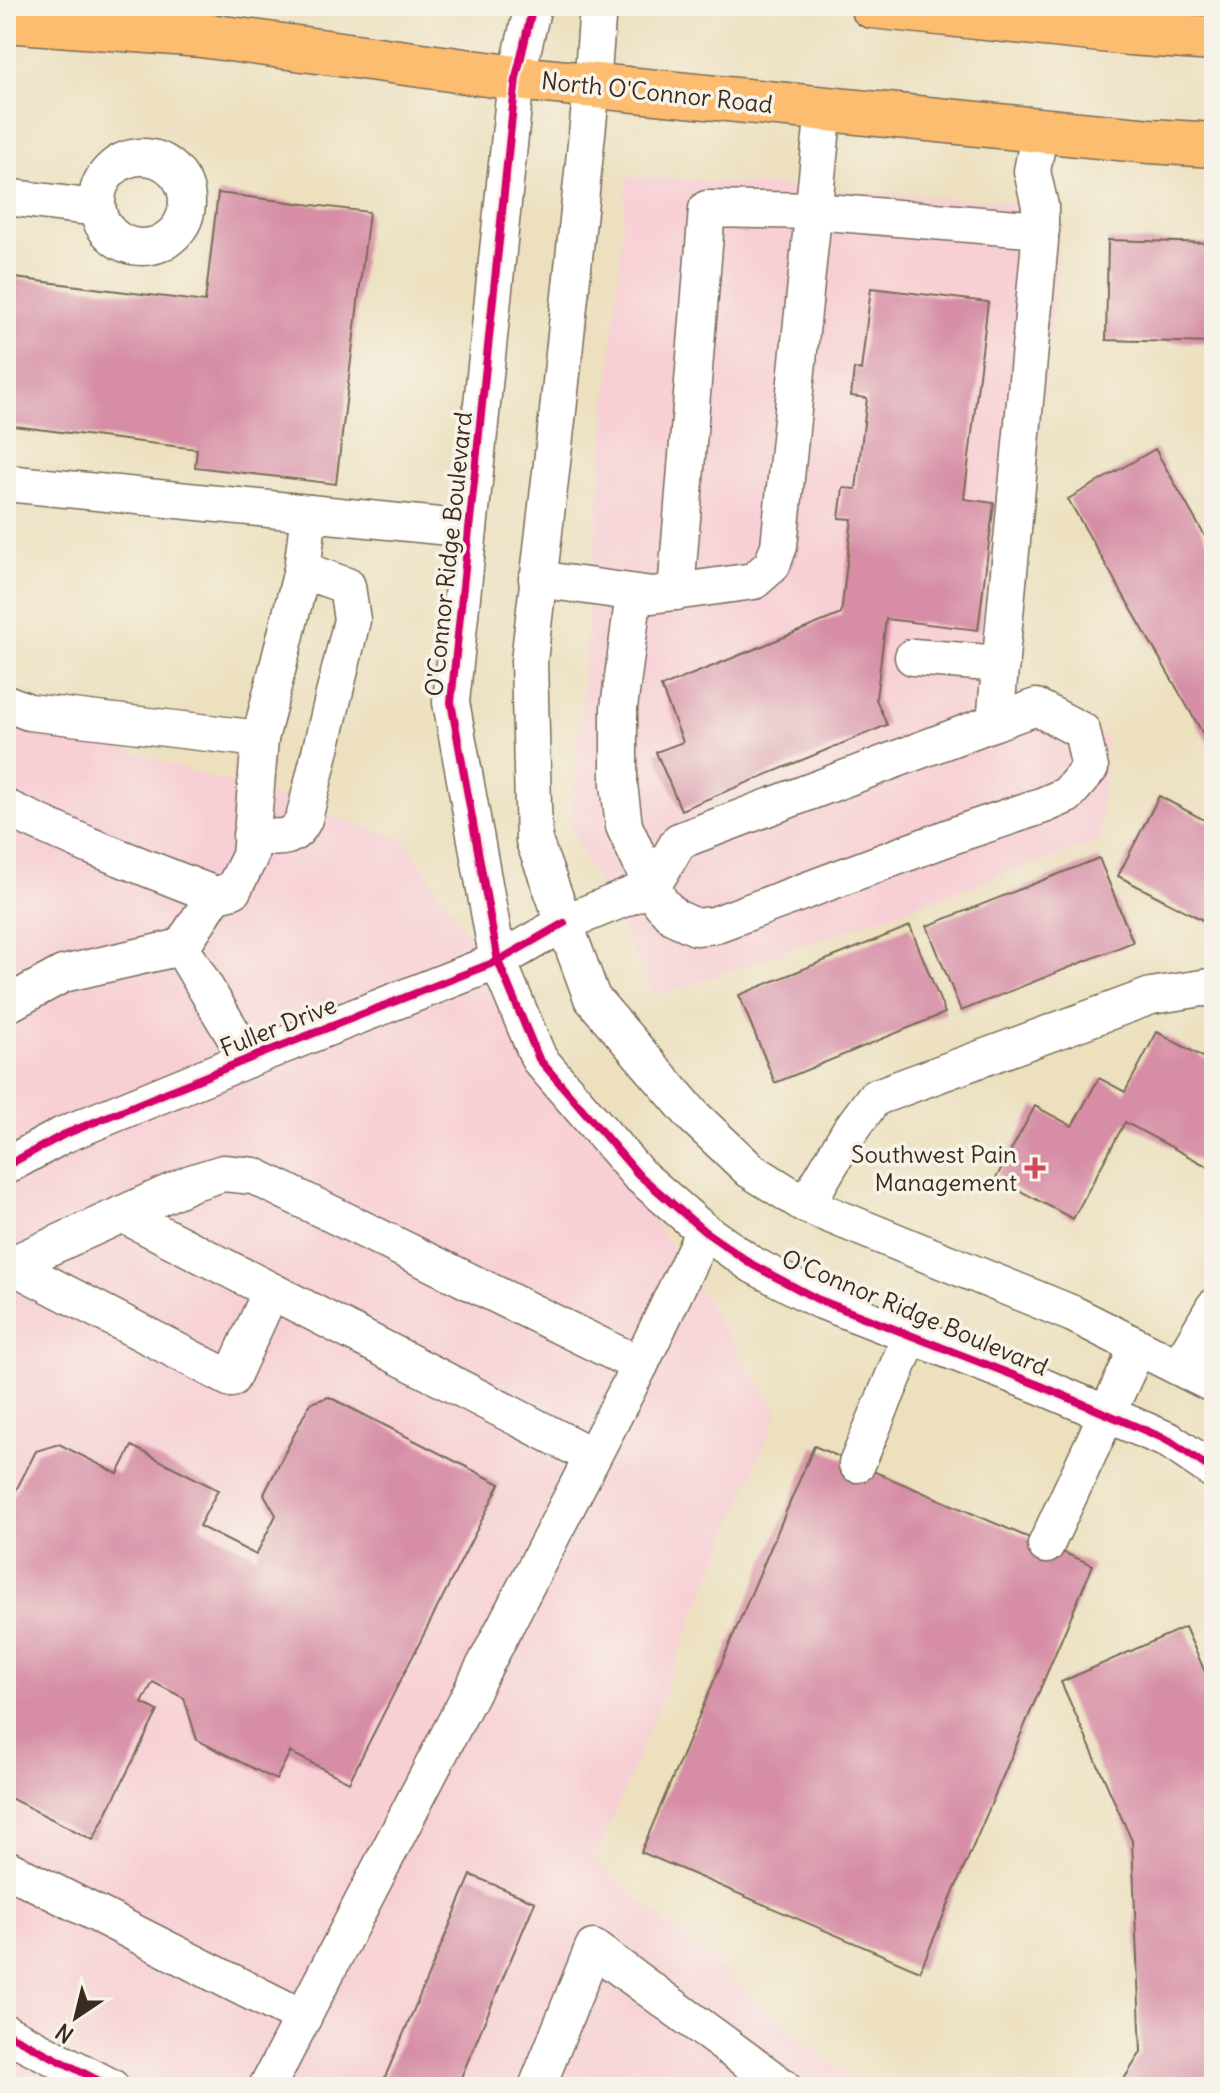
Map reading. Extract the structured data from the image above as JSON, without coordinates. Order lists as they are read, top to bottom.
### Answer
{
  "streets": {
    "main road": ["North O'Connor Road"],
    "street": ["O'Connor Ridge Boulevard", "Fuller Drive"]
  },
  "crossings": [
    ["North O'Connor Road", "O'Connor Ridge Boulevard"],
    ["O'Connor Ridge Boulevard", "Fuller Drive"]
  ],
  "places": {
    "health": ["Southwest Pain Management"]
  },
  "north": "bottom left"
}
